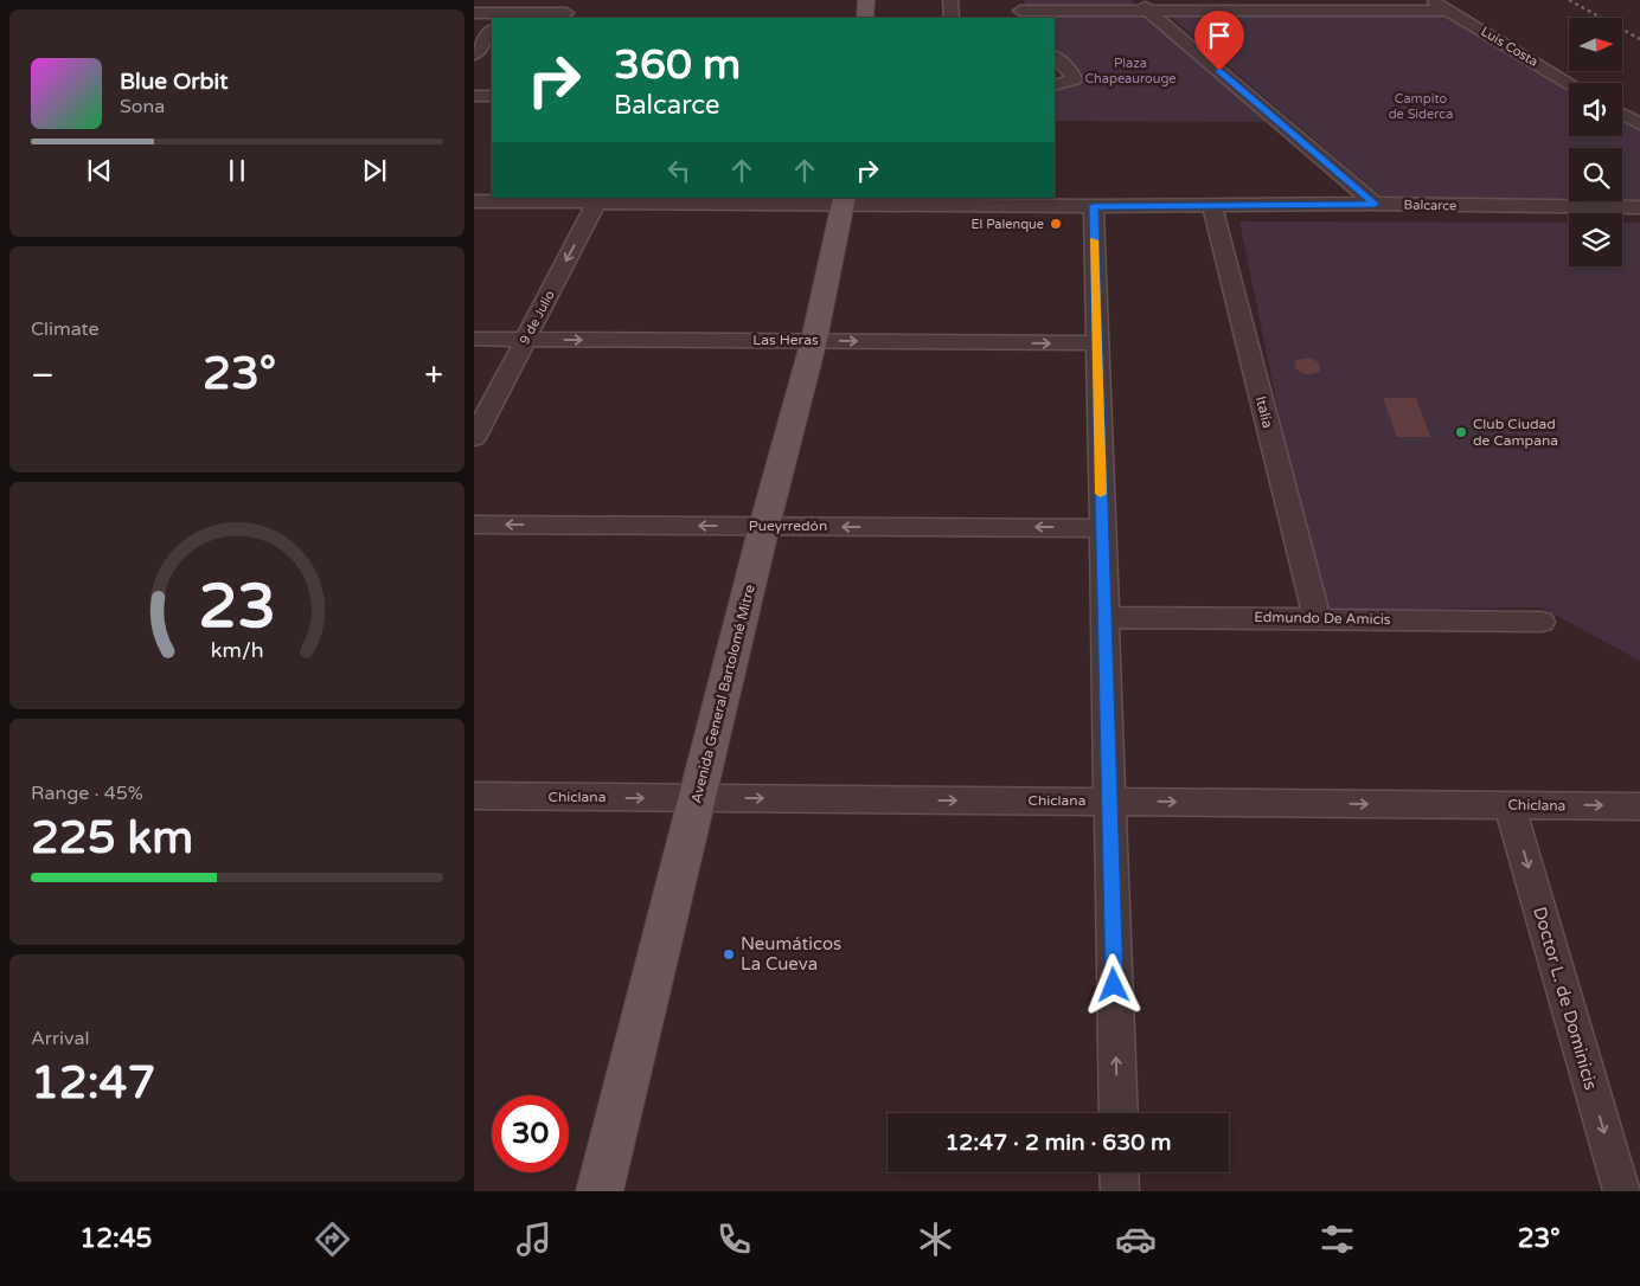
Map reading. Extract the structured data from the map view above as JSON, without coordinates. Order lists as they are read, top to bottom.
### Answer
{
  "streets": {
    "main road": ["Avenida General Bartolomé Mitre"],
    "street": [
      "Luis Costa",
      "Balcarce",
      "9 de Julio",
      "Las Heras",
      "Italia",
      "Pueyrredón",
      "Edmundo De Amicis",
      "Chiclana",
      "Doctor L. de Dominicis"
    ]
  },
  "crossings": [
    ["Balcarce", "9 de Julio"],
    ["Balcarce", "Italia"],
    ["Balcarce", "Avenida General Bartolomé Mitre"],
    ["9 de Julio", "Las Heras"],
    ["Las Heras", "Avenida General Bartolomé Mitre"],
    ["Italia", "Edmundo De Amicis"],
    ["Pueyrredón", "Avenida General Bartolomé Mitre"],
    ["Avenida General Bartolomé Mitre", "Chiclana"],
    ["Chiclana", "Doctor L. de Dominicis"]
  ],
  "one_way": [
    "9 de Julio",
    "Las Heras",
    "Pueyrredón",
    "Chiclana",
    "Doctor L. de Dominicis"
  ],
  "parks": ["Plaza Chapeaurouge", "Campito de Siderca"],
  "places": ["El Palenque", "Club Ciudad de Campana", "Neumáticos La Cueva"],
  "north": "right",
  "page": {
    "turn": ["360 m", "Balcarce"],
    "song": ["Blue Orbit", "Sona"],
    "tile": [
      "Climate",
      ["Range · 45%", "225 km"],
      ["Arrival", "12:47"]
    ],
    "heat": ["−", "23°", "+"],
    "limit": "30",
    "trip": "12:47 · 2 min · 630 m",
    "tabs": ["12:45", "23°"],
    "gauge": ["23", "km/h"]
  }
}
